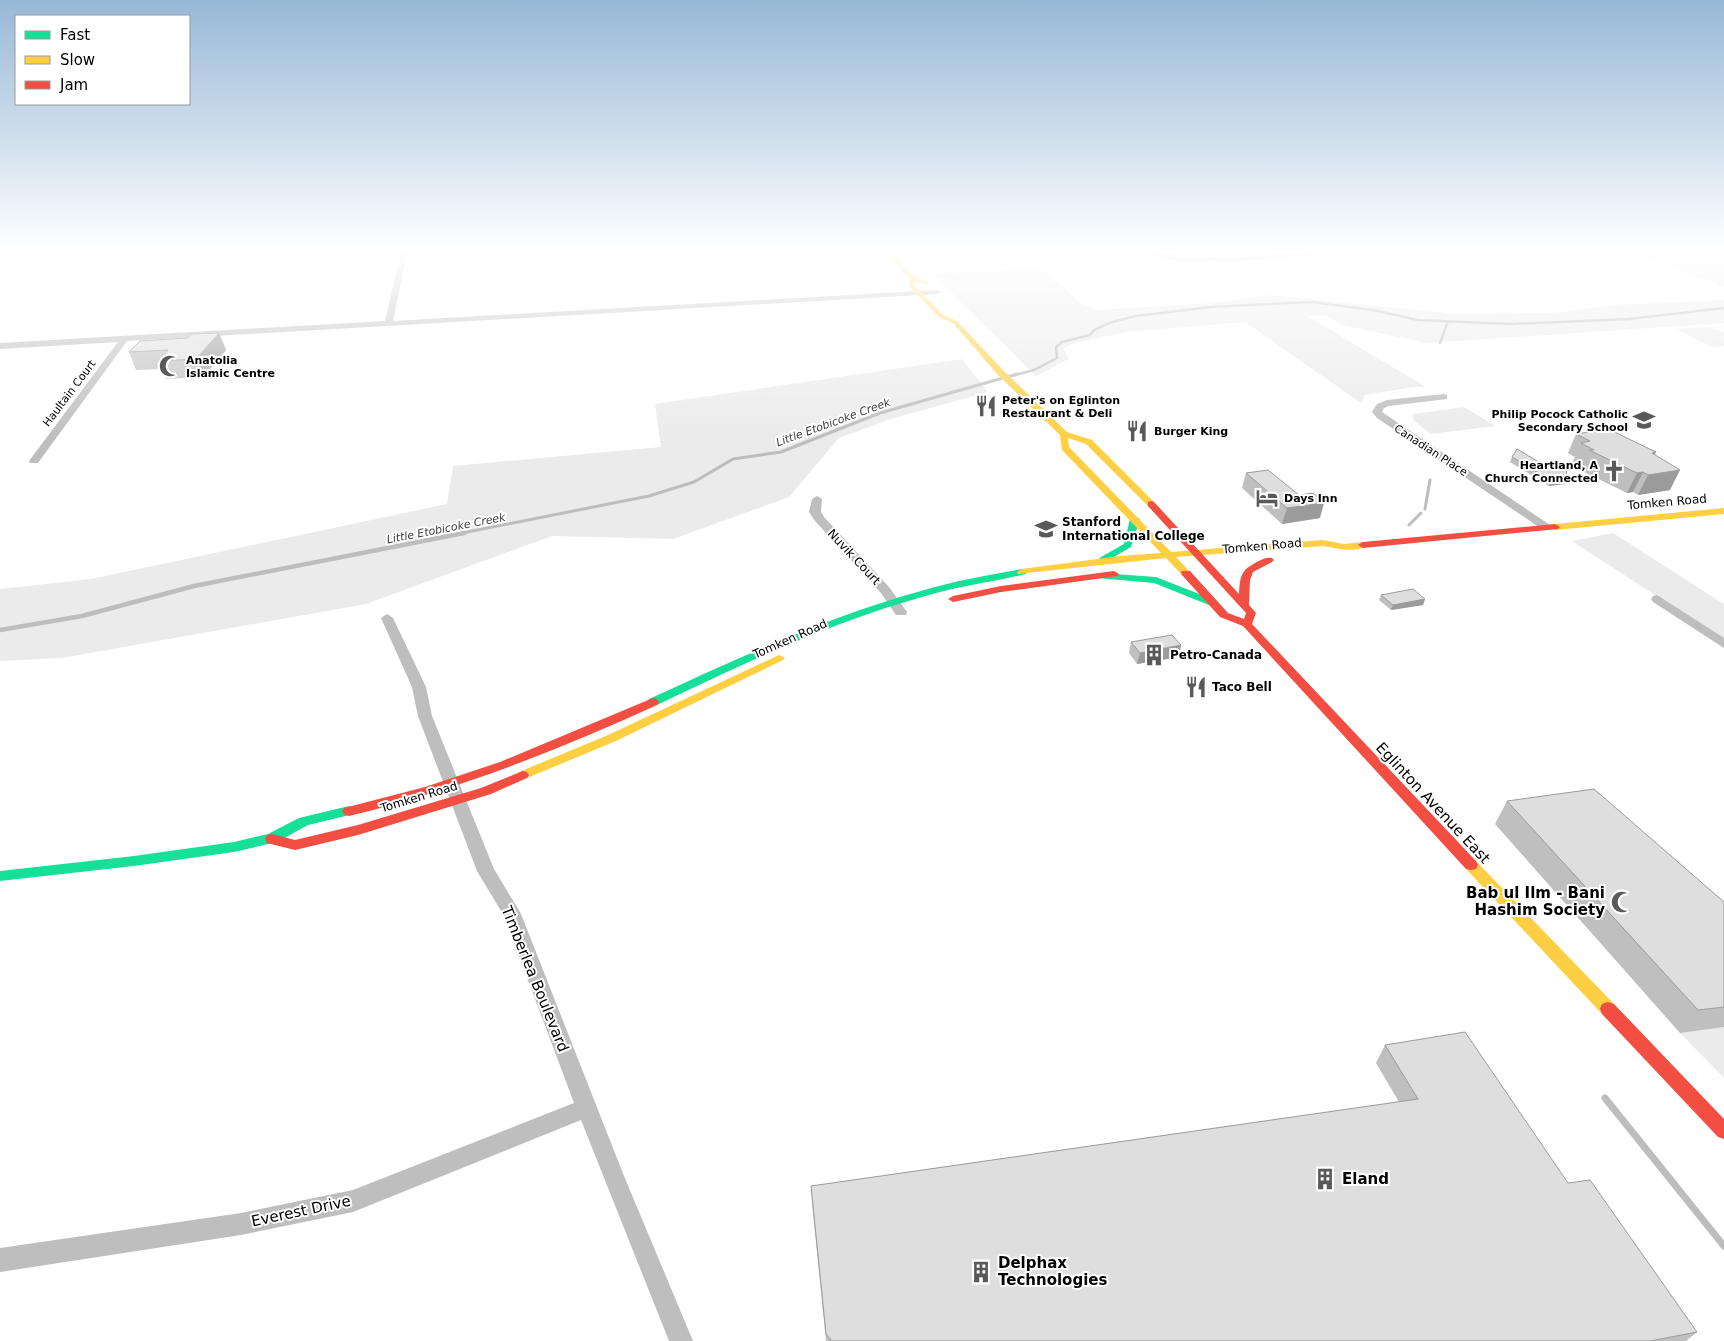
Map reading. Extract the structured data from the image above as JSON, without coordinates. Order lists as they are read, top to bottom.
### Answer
{
  "streets": {
    "main road": ["Tomken Road", "Eglinton Avenue East"],
    "street": [
      "Haultain Court",
      "Canadian Place",
      "Nuvik Court",
      "Timberlea Boulevard",
      "Everest Drive"
    ]
  },
  "crossings": [
    ["Canadian Place", "Tomken Road"],
    ["Tomken Road", "Nuvik Court"],
    ["Tomken Road", "Eglinton Avenue East"],
    ["Tomken Road", "Timberlea Boulevard"],
    ["Timberlea Boulevard", "Everest Drive"]
  ],
  "water": ["Little Etobicoke Creek"],
  "places": {
    "mosque": ["Anatolia Islamic Centre", "Bab ul Ilm - Bani Hashim Society"],
    "restaurant": ["Peter's on Eglinton Restaurant & Deli", "Burger King", "Taco Bell"],
    "school or university": ["Philip Pocock Catholic Secondary School", "Stanford International College"],
    "church": ["Heartland, A Church Connected"],
    "hotel": ["Days Inn"],
    "building": ["Petro-Canada", "Eland", "Delphax Technologies"]
  },
  "legend": ["Fast", "Slow", "Jam"]
}
